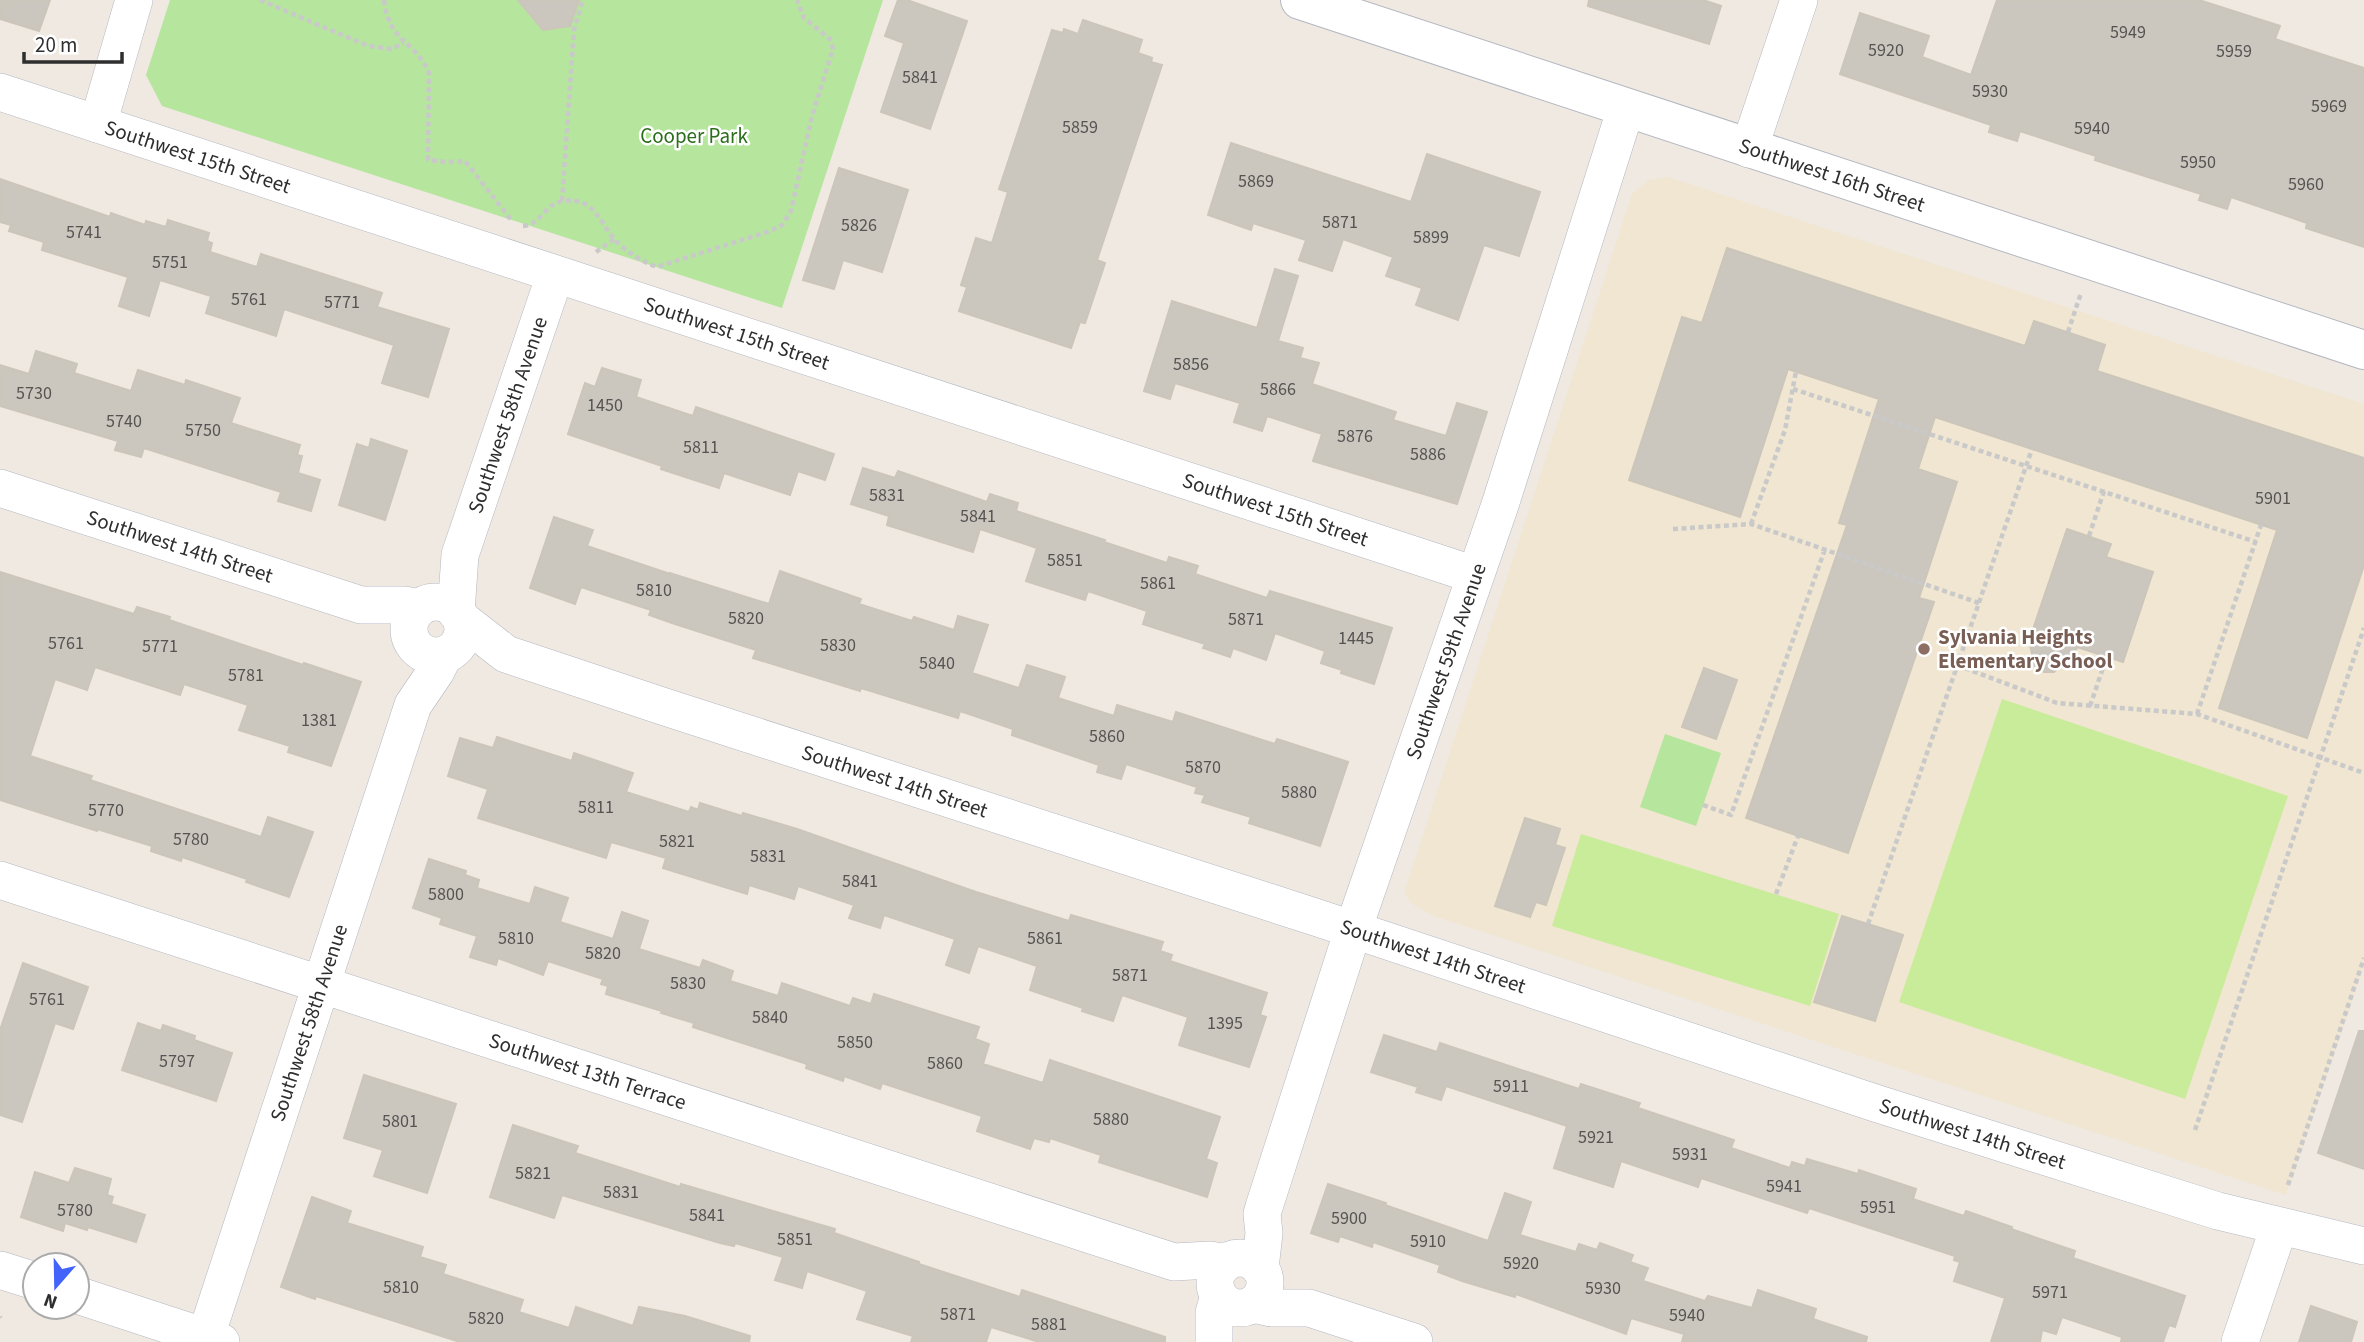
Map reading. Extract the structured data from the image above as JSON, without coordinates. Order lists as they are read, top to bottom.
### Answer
{
  "streets": {
    "street": [
      "Southwest 15th Street",
      "Southwest 16th Street",
      "Southwest 58th Avenue",
      "Southwest 14th Street",
      "Southwest 59th Avenue",
      "Southwest 13th Terrace"
    ]
  },
  "crossings": [
    ["Southwest 15th Street", "Southwest 58th Avenue"],
    ["Southwest 15th Street", "Southwest 59th Avenue"],
    ["Southwest 16th Street", "Southwest 59th Avenue"],
    ["Southwest 58th Avenue", "Southwest 14th Street"],
    ["Southwest 58th Avenue", "Southwest 13th Terrace"],
    ["Southwest 14th Street", "Southwest 59th Avenue"],
    ["Southwest 59th Avenue", "Southwest 13th Terrace"]
  ],
  "parks": ["Cooper Park"],
  "places": ["Sylvania Heights Elementary School"],
  "house_numbers": [
    "5949",
    "5920",
    "5959",
    "5841",
    "5930",
    "5969",
    "5859",
    "5940",
    "5950",
    "5869",
    "5960",
    "5871",
    "5826",
    "5741",
    "5899",
    "5751",
    "5761",
    "5771",
    "5856",
    "5866",
    "5730",
    "1450",
    "5740",
    "5750",
    "5876",
    "5811",
    "5886",
    "5831",
    "5901",
    "5841",
    "5851",
    "5861",
    "5810",
    "5820",
    "5871",
    "1445",
    "5761",
    "5830",
    "5771",
    "5840",
    "5781",
    "1381",
    "5860",
    "5870",
    "5880",
    "5811",
    "5770",
    "5780",
    "5821",
    "5831",
    "5841",
    "5800",
    "5810",
    "5861",
    "5820",
    "5871",
    "5830",
    "5761",
    "5840",
    "1395",
    "5850",
    "5797",
    "5860",
    "5911",
    "5880",
    "5801",
    "5921",
    "5931",
    "5821",
    "5941",
    "5831",
    "5951",
    "5780",
    "5841",
    "5900",
    "5851",
    "5910",
    "5920",
    "5810",
    "5930",
    "5971",
    "5871",
    "5940",
    "5820",
    "5881"
  ],
  "scale_bar": "20 m",
  "north": "bottom"
}
